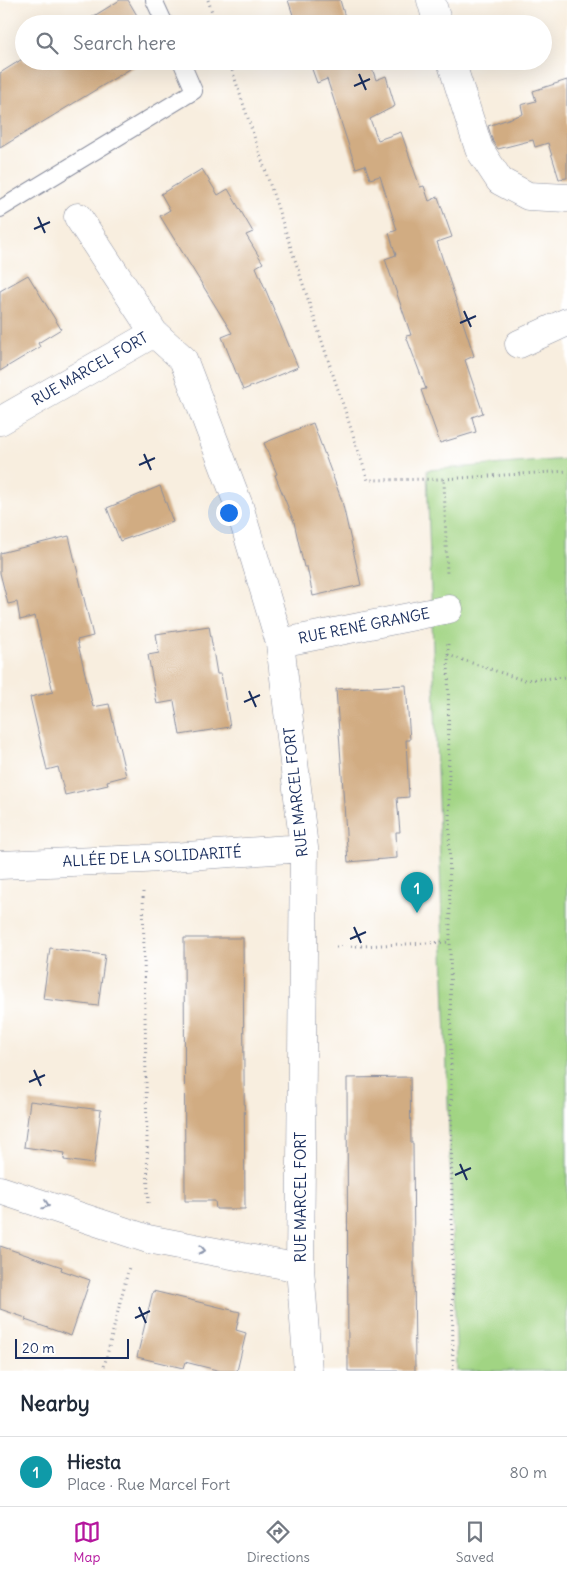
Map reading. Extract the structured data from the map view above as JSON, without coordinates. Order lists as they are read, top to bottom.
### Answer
{
  "streets": {
    "street": ["RUE MARCEL FORT", "RUE RENÉ GRANGE", "ALLÉE DE LA SOLIDARITÉ"]
  },
  "crossings": [
    ["RUE MARCEL FORT", "RUE RENÉ GRANGE"],
    ["RUE MARCEL FORT", "ALLÉE DE LA SOLIDARITÉ"]
  ],
  "scale_bar": "20 m",
  "page": {
    "search": "Search here",
    "pins": "1",
    "scale": "20 m",
    "heading": "Nearby",
    "list": [
      {
        "mark": "1",
        "name": "Hiesta",
        "note": "Place · Rue Marcel Fort",
        "value": "80 m"
      }
    ],
    "nav": ["Map", "Directions", "Saved"]
  }
}
